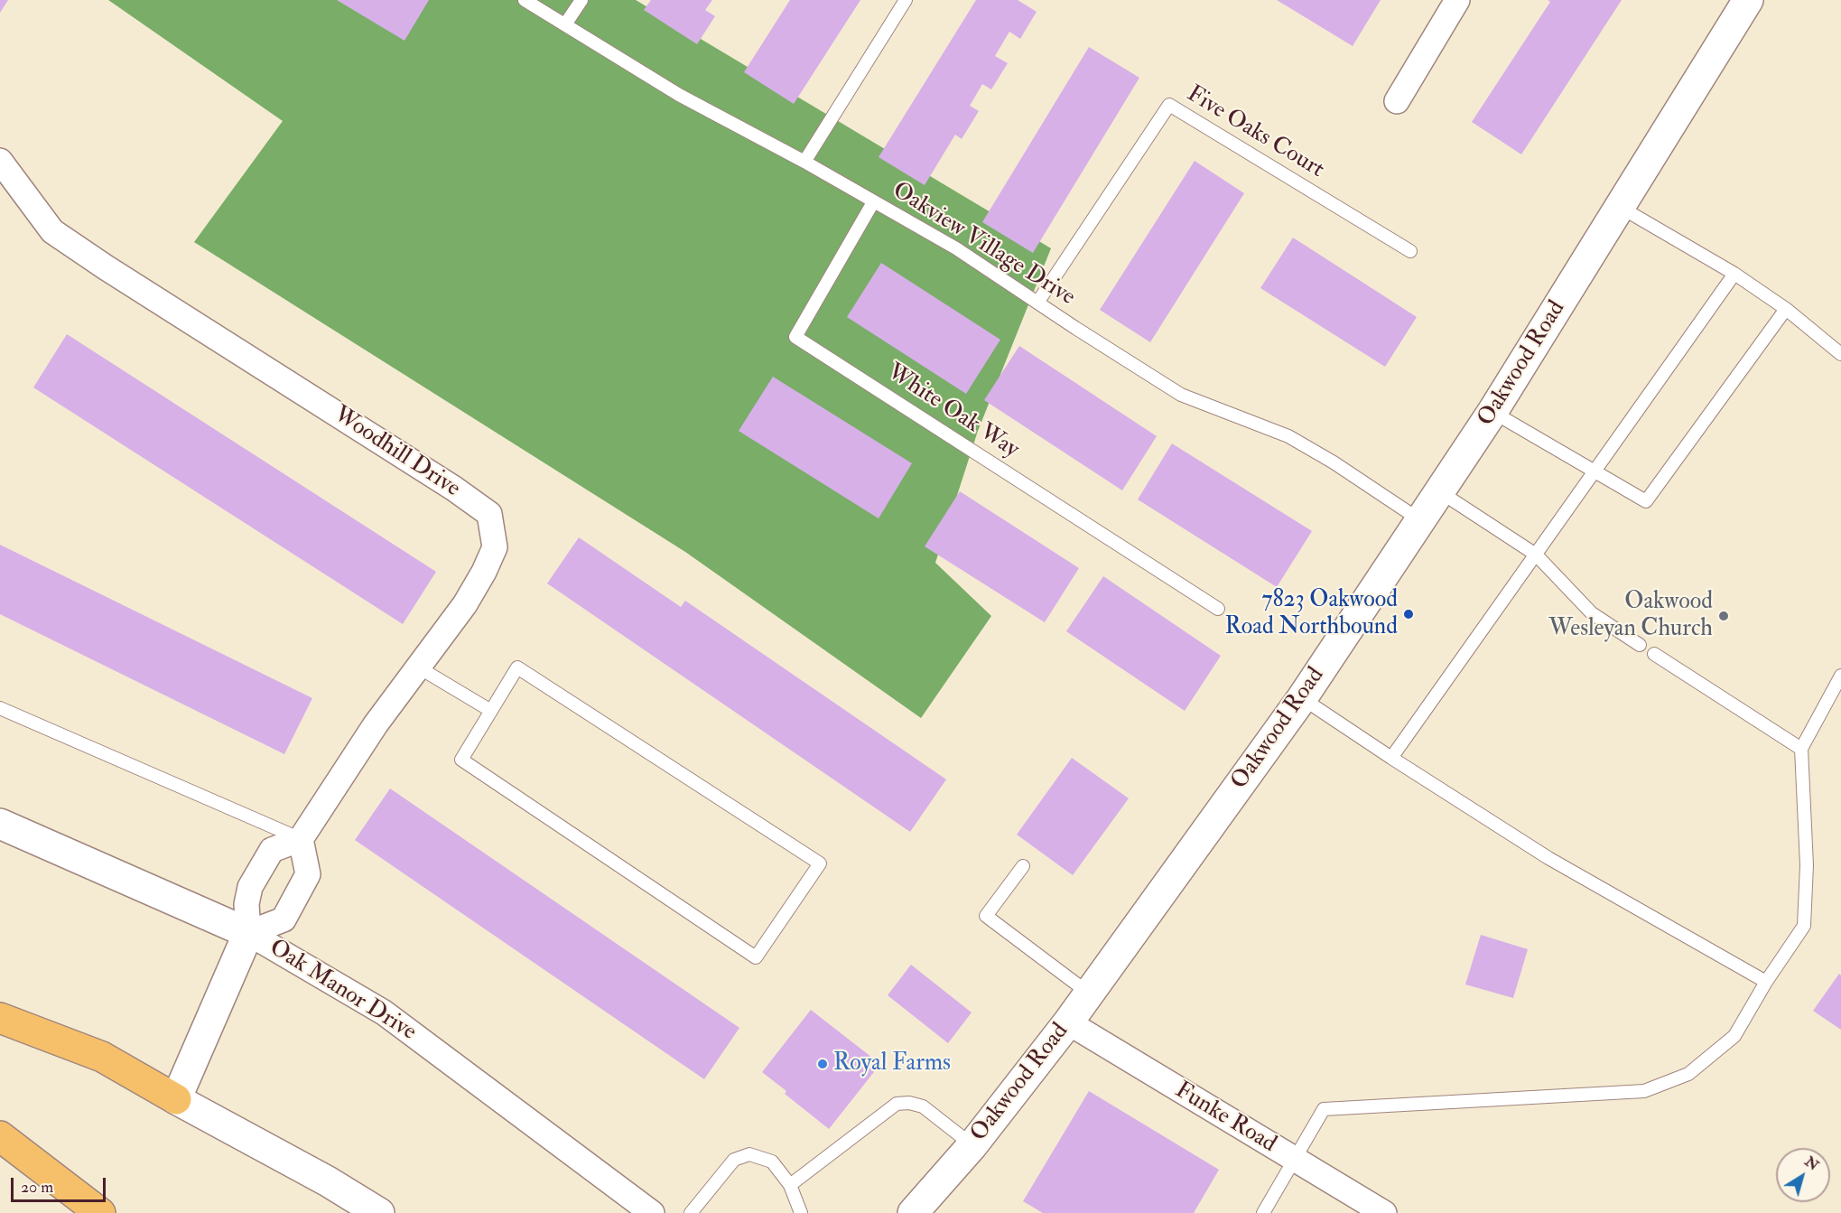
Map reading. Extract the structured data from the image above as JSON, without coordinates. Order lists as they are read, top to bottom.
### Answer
{
  "streets": {
    "street": [
      "Oakwood Road",
      "Woodhill Drive",
      "Oak Manor Drive",
      "Funke Road"
    ],
    "lane": ["Five Oaks Court", "Oakview Village Drive", "White Oak Way"]
  },
  "crossings": [
    ["Five Oaks Court", "Oakview Village Drive"],
    ["Oakview Village Drive", "Oakwood Road"],
    ["Oakview Village Drive", "White Oak Way"],
    ["Oakwood Road", "Funke Road"]
  ],
  "places": ["7823 Oakwood Road Northbound", "Oakwood Wesleyan Church", "Royal Farms"],
  "scale_bar": "20 m",
  "north": "top right"
}
